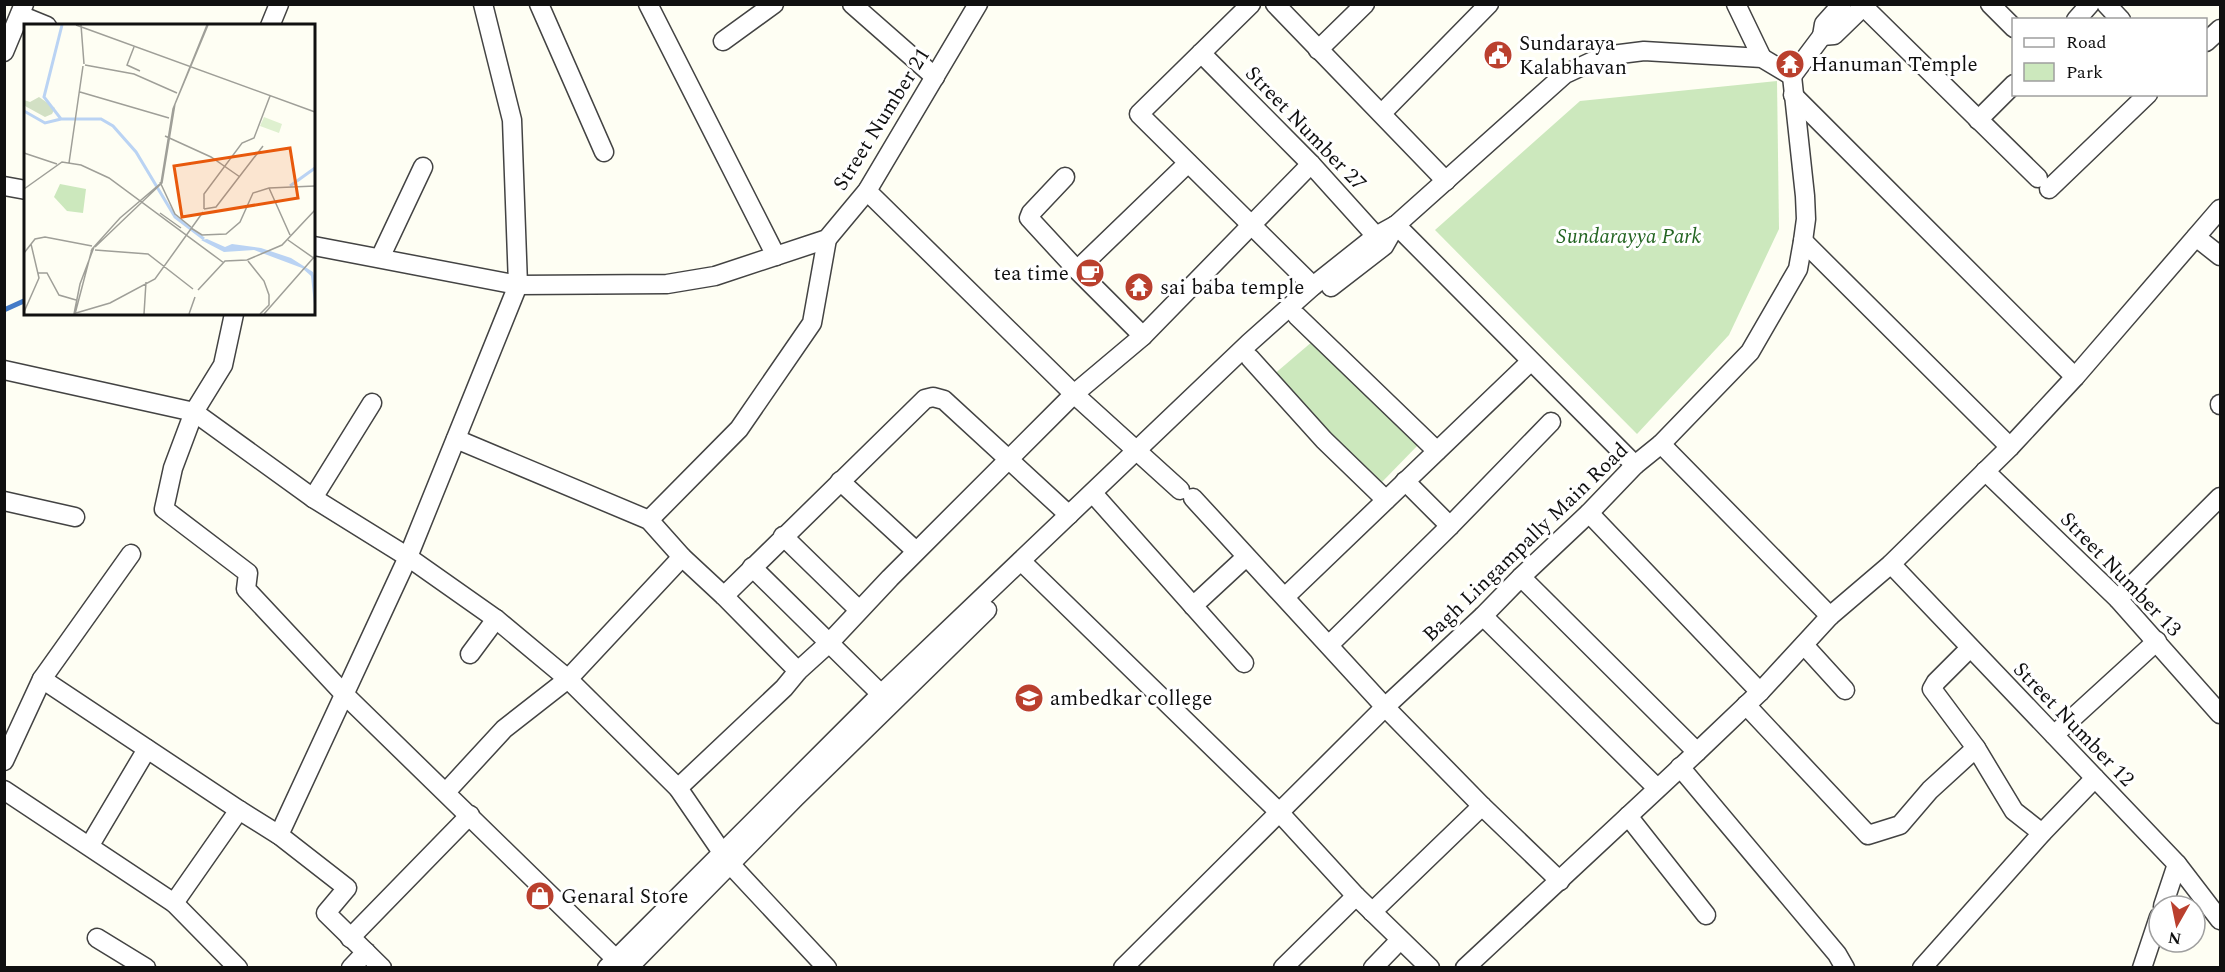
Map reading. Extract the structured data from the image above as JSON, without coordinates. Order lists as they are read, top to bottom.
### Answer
{
  "streets": {
    "street": [
      "Street Number 21",
      "Street Number 27",
      "Bagh Lingampally Main Road",
      "Street Number 13",
      "Street Number 12"
    ]
  },
  "parks": ["Sundarayya Park"],
  "places": {
    "public building": ["Sundaraya Kalabhavan"],
    "temple": ["Hanuman Temple", "sai baba temple"],
    "cafe": ["tea time"],
    "school or university": ["ambedkar college"],
    "shop": ["Genaral Store"]
  },
  "legend": ["Road", "Park"],
  "north": "bottom"
}
